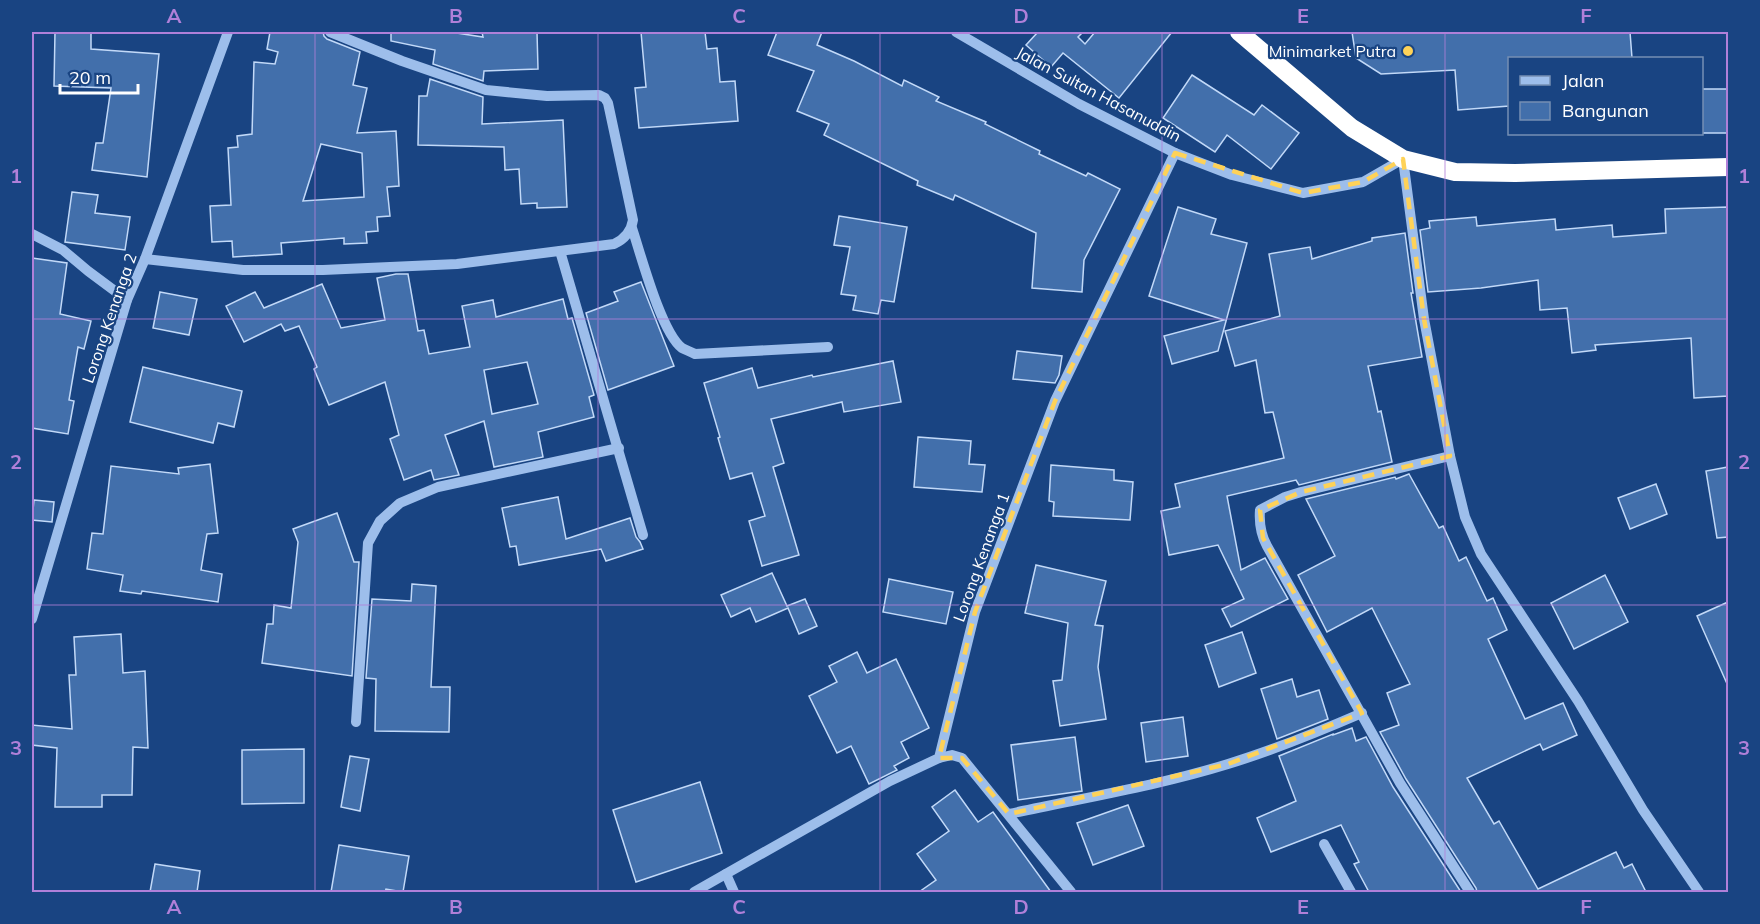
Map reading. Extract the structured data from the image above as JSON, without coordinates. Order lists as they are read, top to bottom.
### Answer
{
  "streets": {
    "street": ["Jalan Sultan Hasanuddin", "Lorong Kenanga 2", "Lorong Kenanga 1"]
  },
  "crossings": [
    ["Jalan Sultan Hasanuddin", "Lorong Kenanga 1"]
  ],
  "places": ["Minimarket Putra"],
  "legend": ["Jalan", "Bangunan"],
  "scale_bar": "20 m",
  "grid": {
    "columns": [
      "A",
      "B",
      "C",
      "D",
      "E",
      "F"
    ],
    "rows": ["1", "2", "3"]
  }
}
